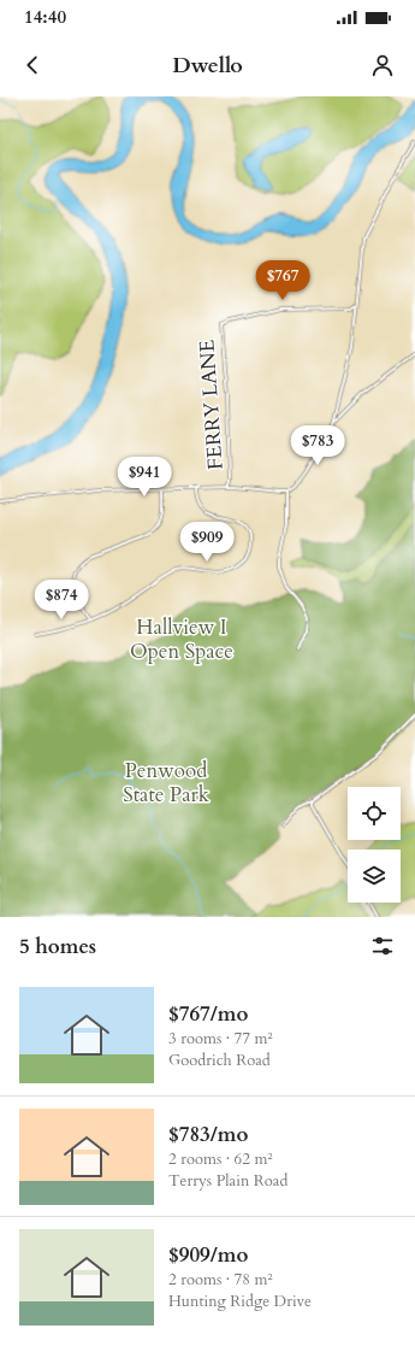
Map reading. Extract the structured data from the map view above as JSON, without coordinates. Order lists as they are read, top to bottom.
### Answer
{
  "streets": {
    "street": ["FERRY LANE"]
  },
  "parks": ["Hallview I Open Space", "Penwood State Park"],
  "page": {
    "status": "14:40",
    "header": "Dwello",
    "price": [
      "$767",
      "$783",
      "$941",
      "$909",
      "$874"
    ],
    "heading": "5 homes",
    "list": [
      {
        "name": "$767/mo",
        "note": "3 rooms · 77 m² · Goodrich Road"
      },
      {
        "name": "$783/mo",
        "note": "2 rooms · 62 m² · Terrys Plain Road"
      },
      {
        "name": "$909/mo",
        "note": "2 rooms · 78 m² · Hunting Ridge Drive"
      }
    ]
  }
}
